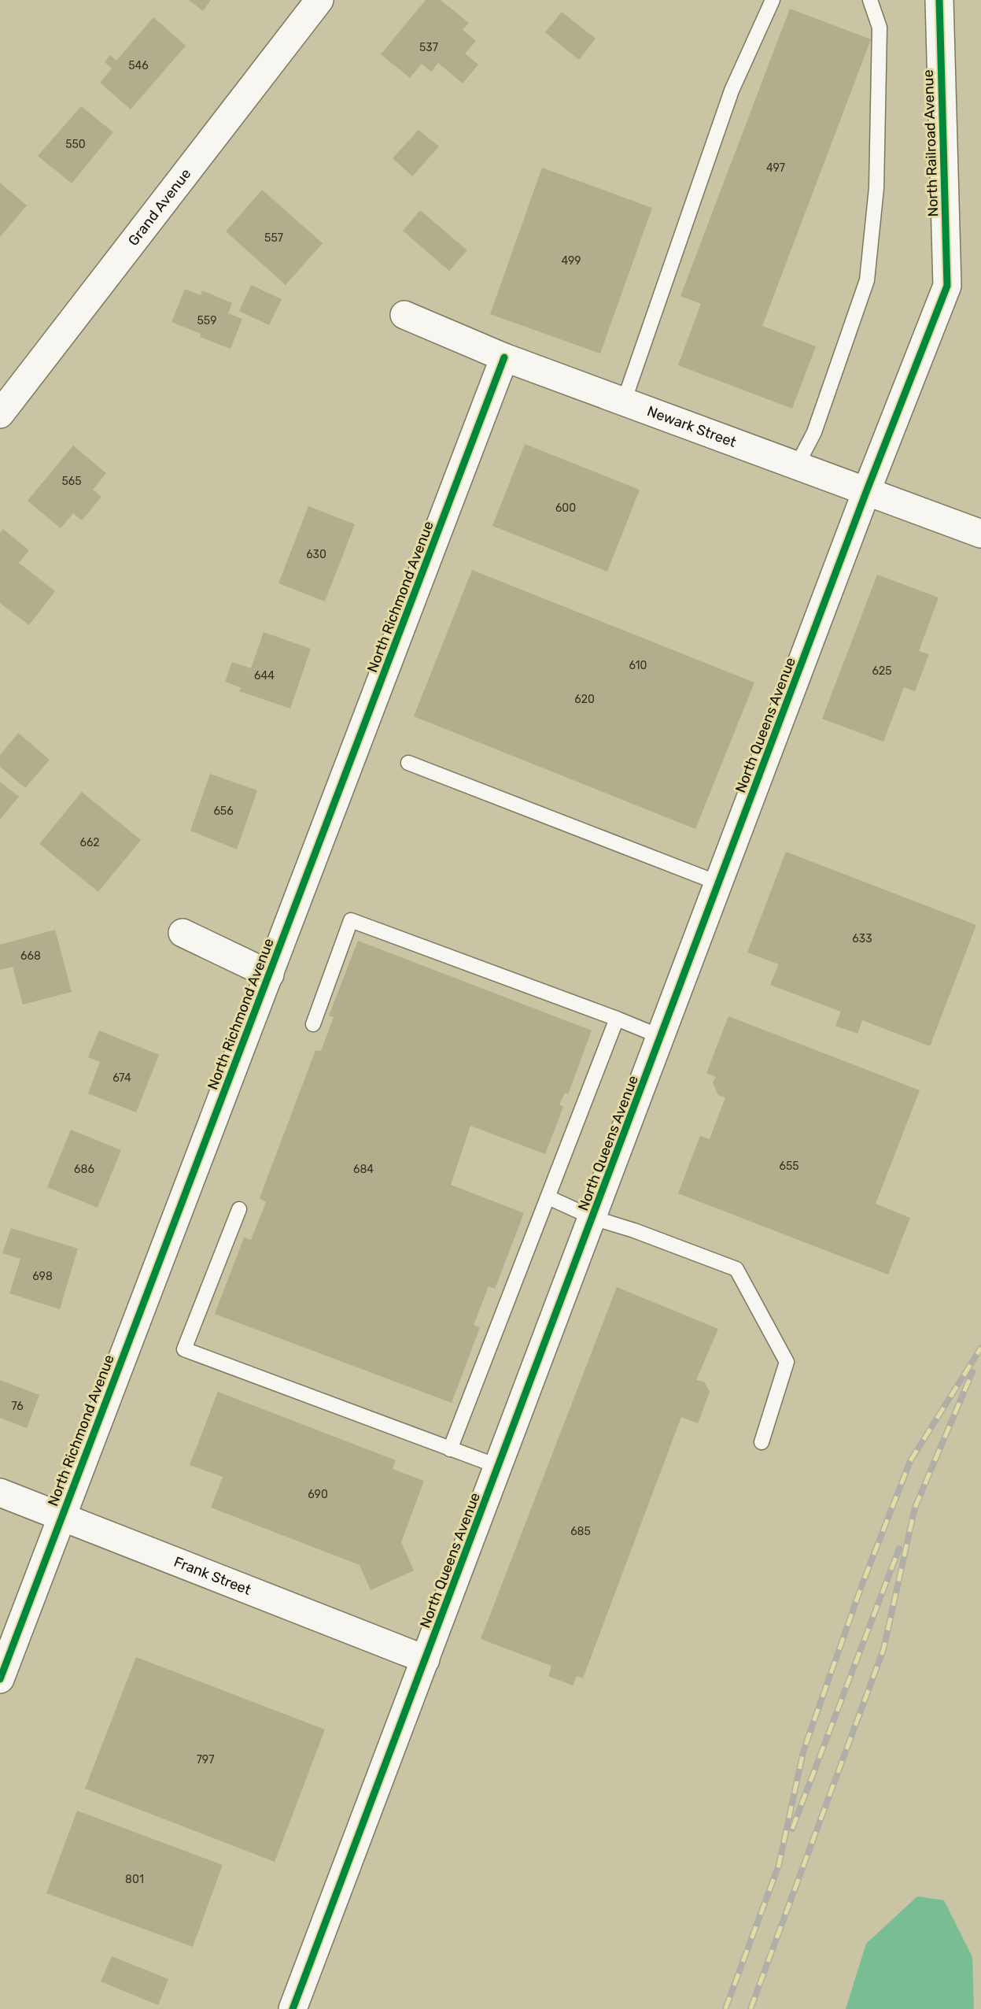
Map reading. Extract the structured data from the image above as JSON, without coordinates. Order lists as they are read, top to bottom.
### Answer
{
  "streets": {
    "street": [
      "North Railroad Avenue",
      "Grand Avenue",
      "Newark Street",
      "North Richmond Avenue",
      "North Queens Avenue",
      "Frank Street"
    ]
  },
  "crossings": [
    ["North Railroad Avenue", "North Queens Avenue"],
    ["Newark Street", "North Richmond Avenue"],
    ["Newark Street", "North Queens Avenue"],
    ["North Richmond Avenue", "Frank Street"],
    ["North Queens Avenue", "Frank Street"]
  ],
  "house_numbers": [
    "537",
    "546",
    "550",
    "497",
    "557",
    "499",
    "559",
    "565",
    "600",
    "630",
    "610",
    "625",
    "644",
    "620",
    "656",
    "662",
    "633",
    "668",
    "674",
    "655",
    "686",
    "684",
    "698",
    "76",
    "690",
    "685",
    "797",
    "801"
  ]
}
